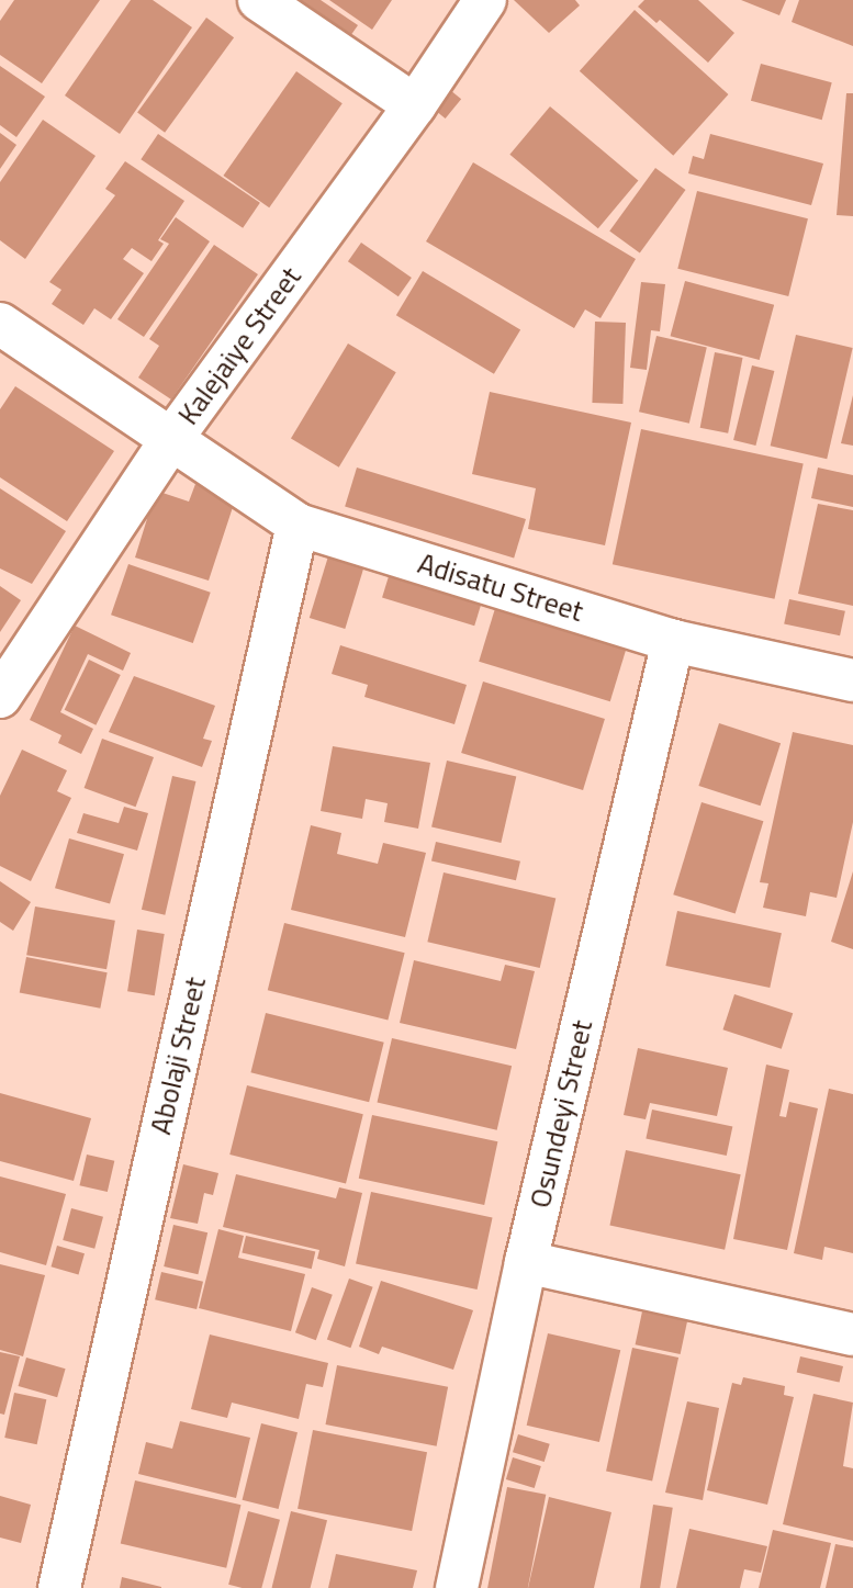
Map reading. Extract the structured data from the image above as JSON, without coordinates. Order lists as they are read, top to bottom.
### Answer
{
  "streets": {
    "street": [
      "Kalejaiye Street",
      "Adisatu Street",
      "Abolaji Street",
      "Osundeyi Street"
    ]
  },
  "crossings": [
    ["Kalejaiye Street", "Adisatu Street"],
    ["Adisatu Street", "Abolaji Street"],
    ["Adisatu Street", "Osundeyi Street"]
  ]
}
